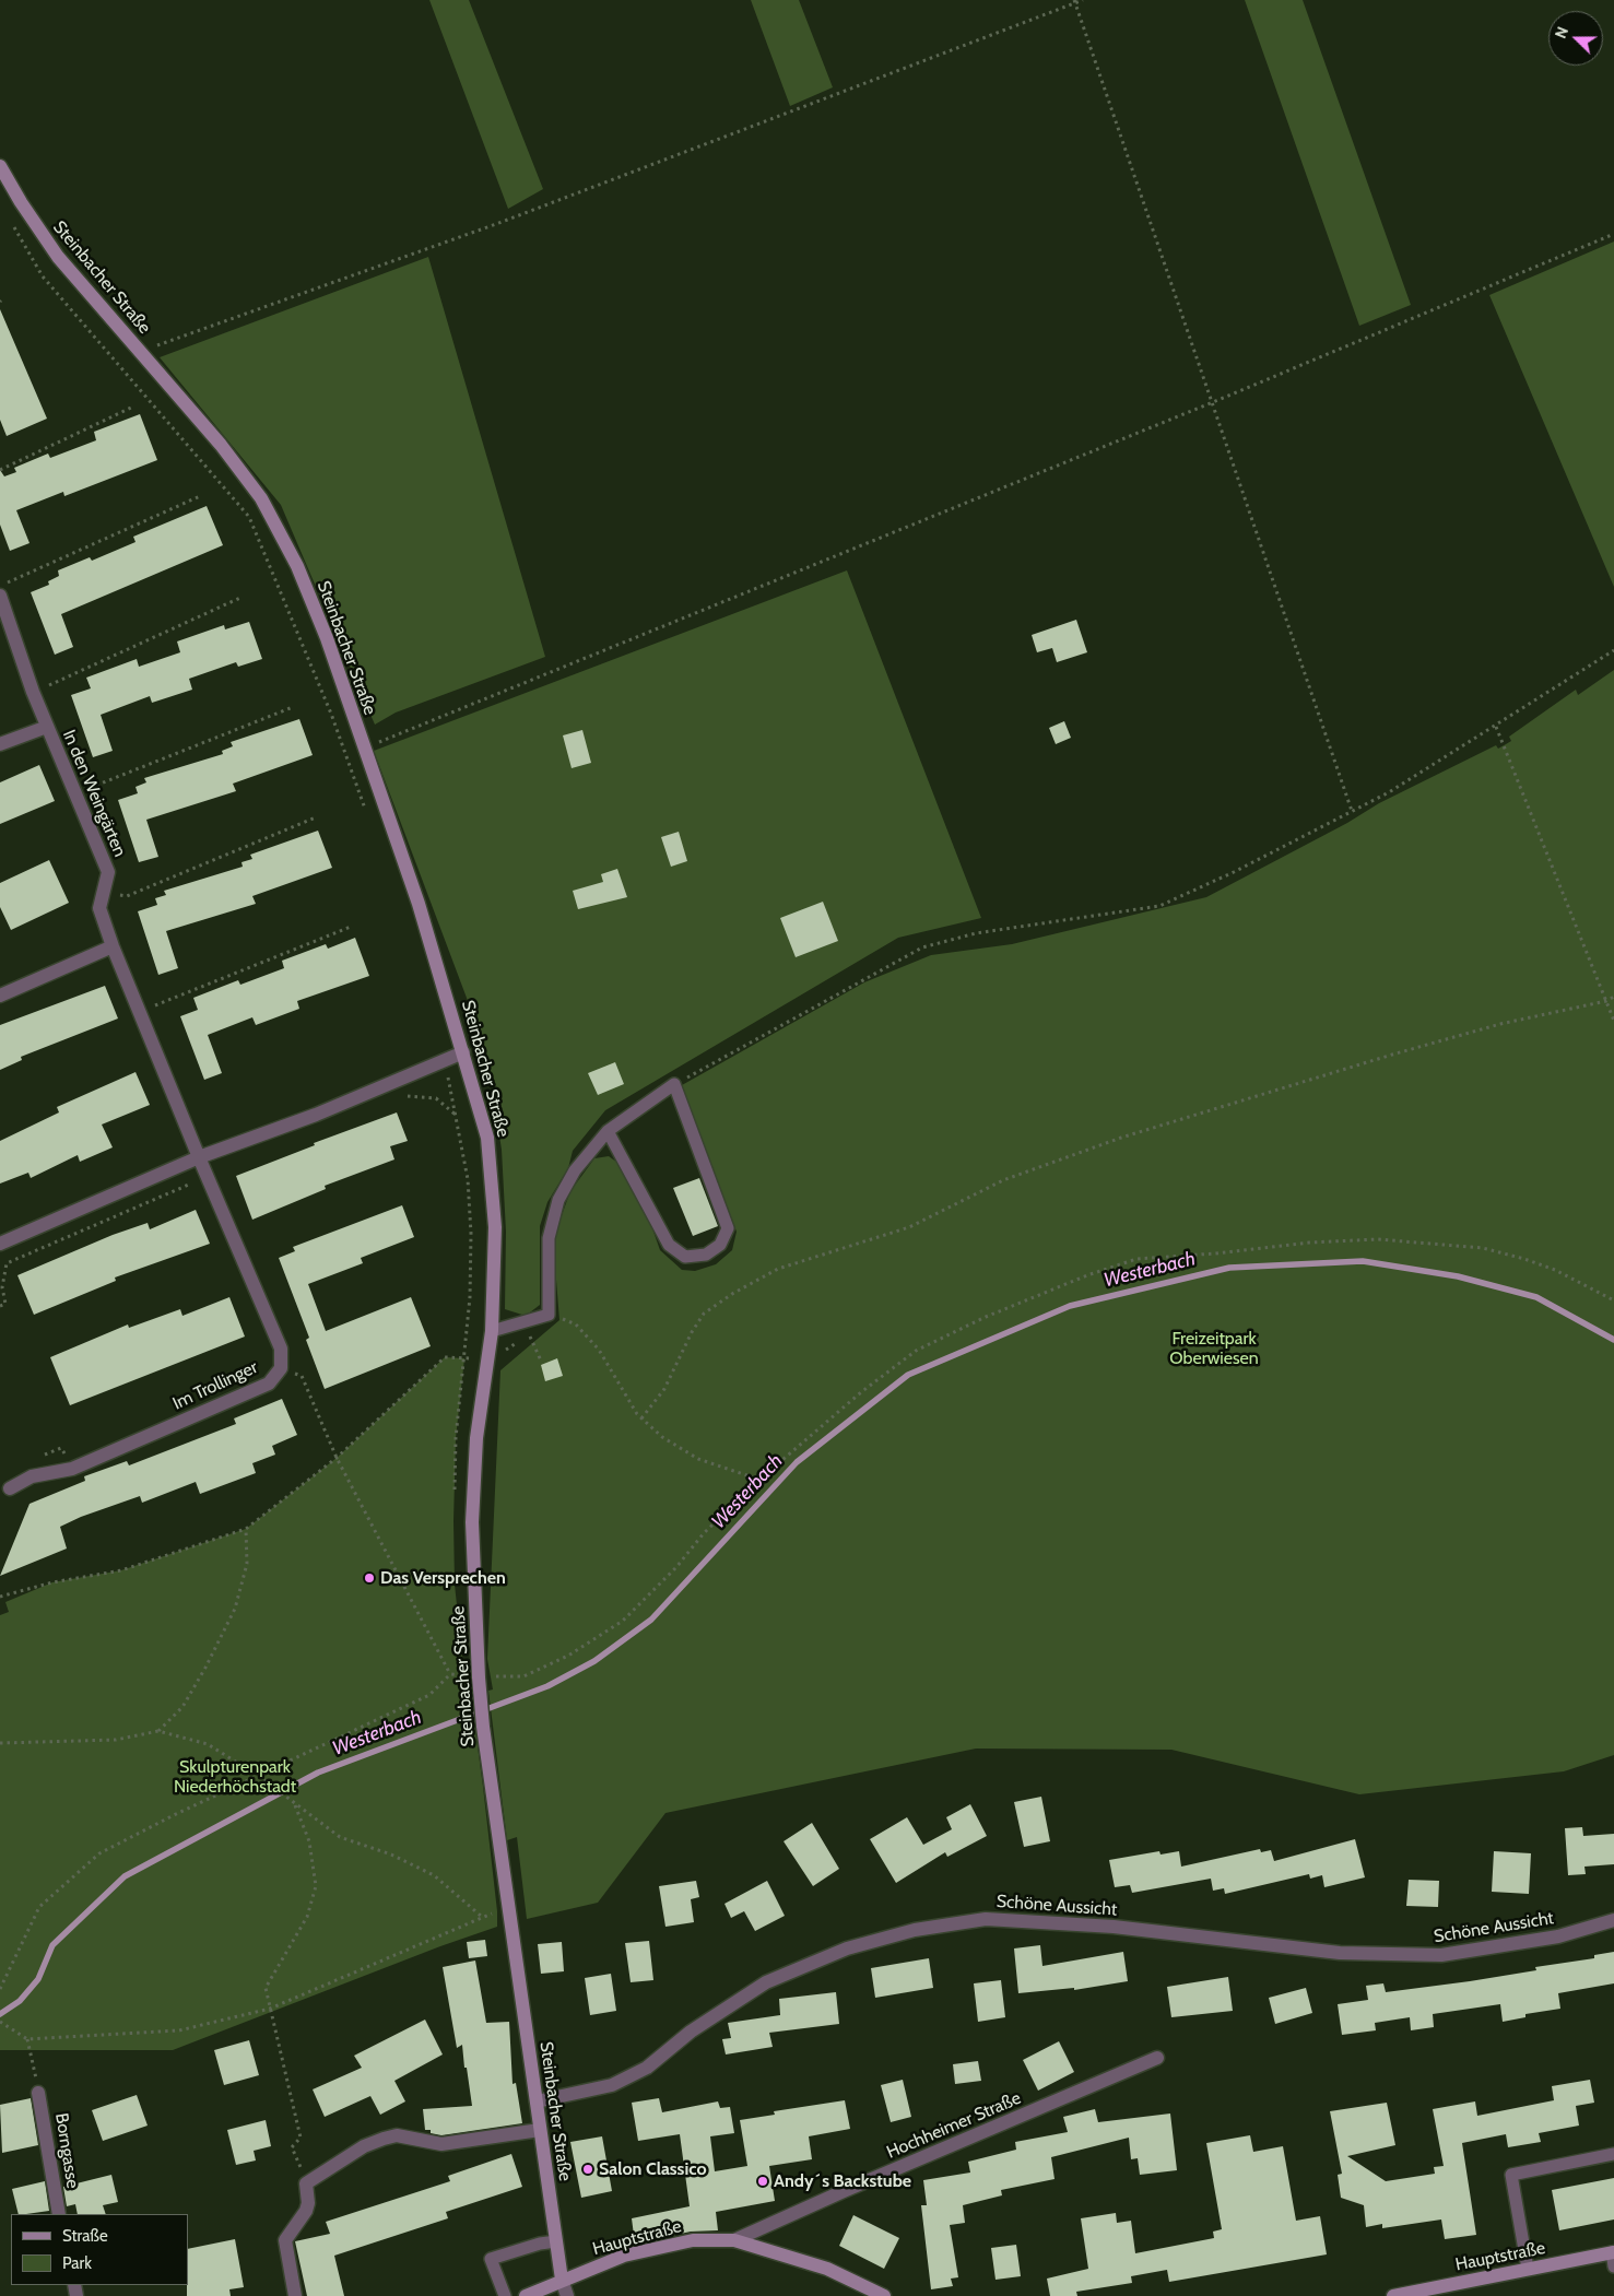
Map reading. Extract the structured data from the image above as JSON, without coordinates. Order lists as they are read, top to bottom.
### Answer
{
  "streets": {
    "main road": ["Steinbacher Straße", "Hauptstraße"],
    "street": [
      "In den Weingärten",
      "Im Trollinger",
      "Schöne Aussicht",
      "Hochheimer Straße",
      "Borngasse"
    ]
  },
  "crossings": [
    ["Steinbacher Straße", "Schöne Aussicht"],
    ["Steinbacher Straße", "Hauptstraße"],
    ["In den Weingärten", "Im Trollinger"],
    ["Hochheimer Straße", "Hauptstraße"]
  ],
  "water": ["Westerbach"],
  "parks": ["Freizeitpark Oberwiesen", "Skulpturenpark Niederhöchstadt"],
  "places": ["Das Versprechen", "Salon Classico", "Andy´s Backstube"],
  "legend": ["Straße", "Park"],
  "north": "left"
}
